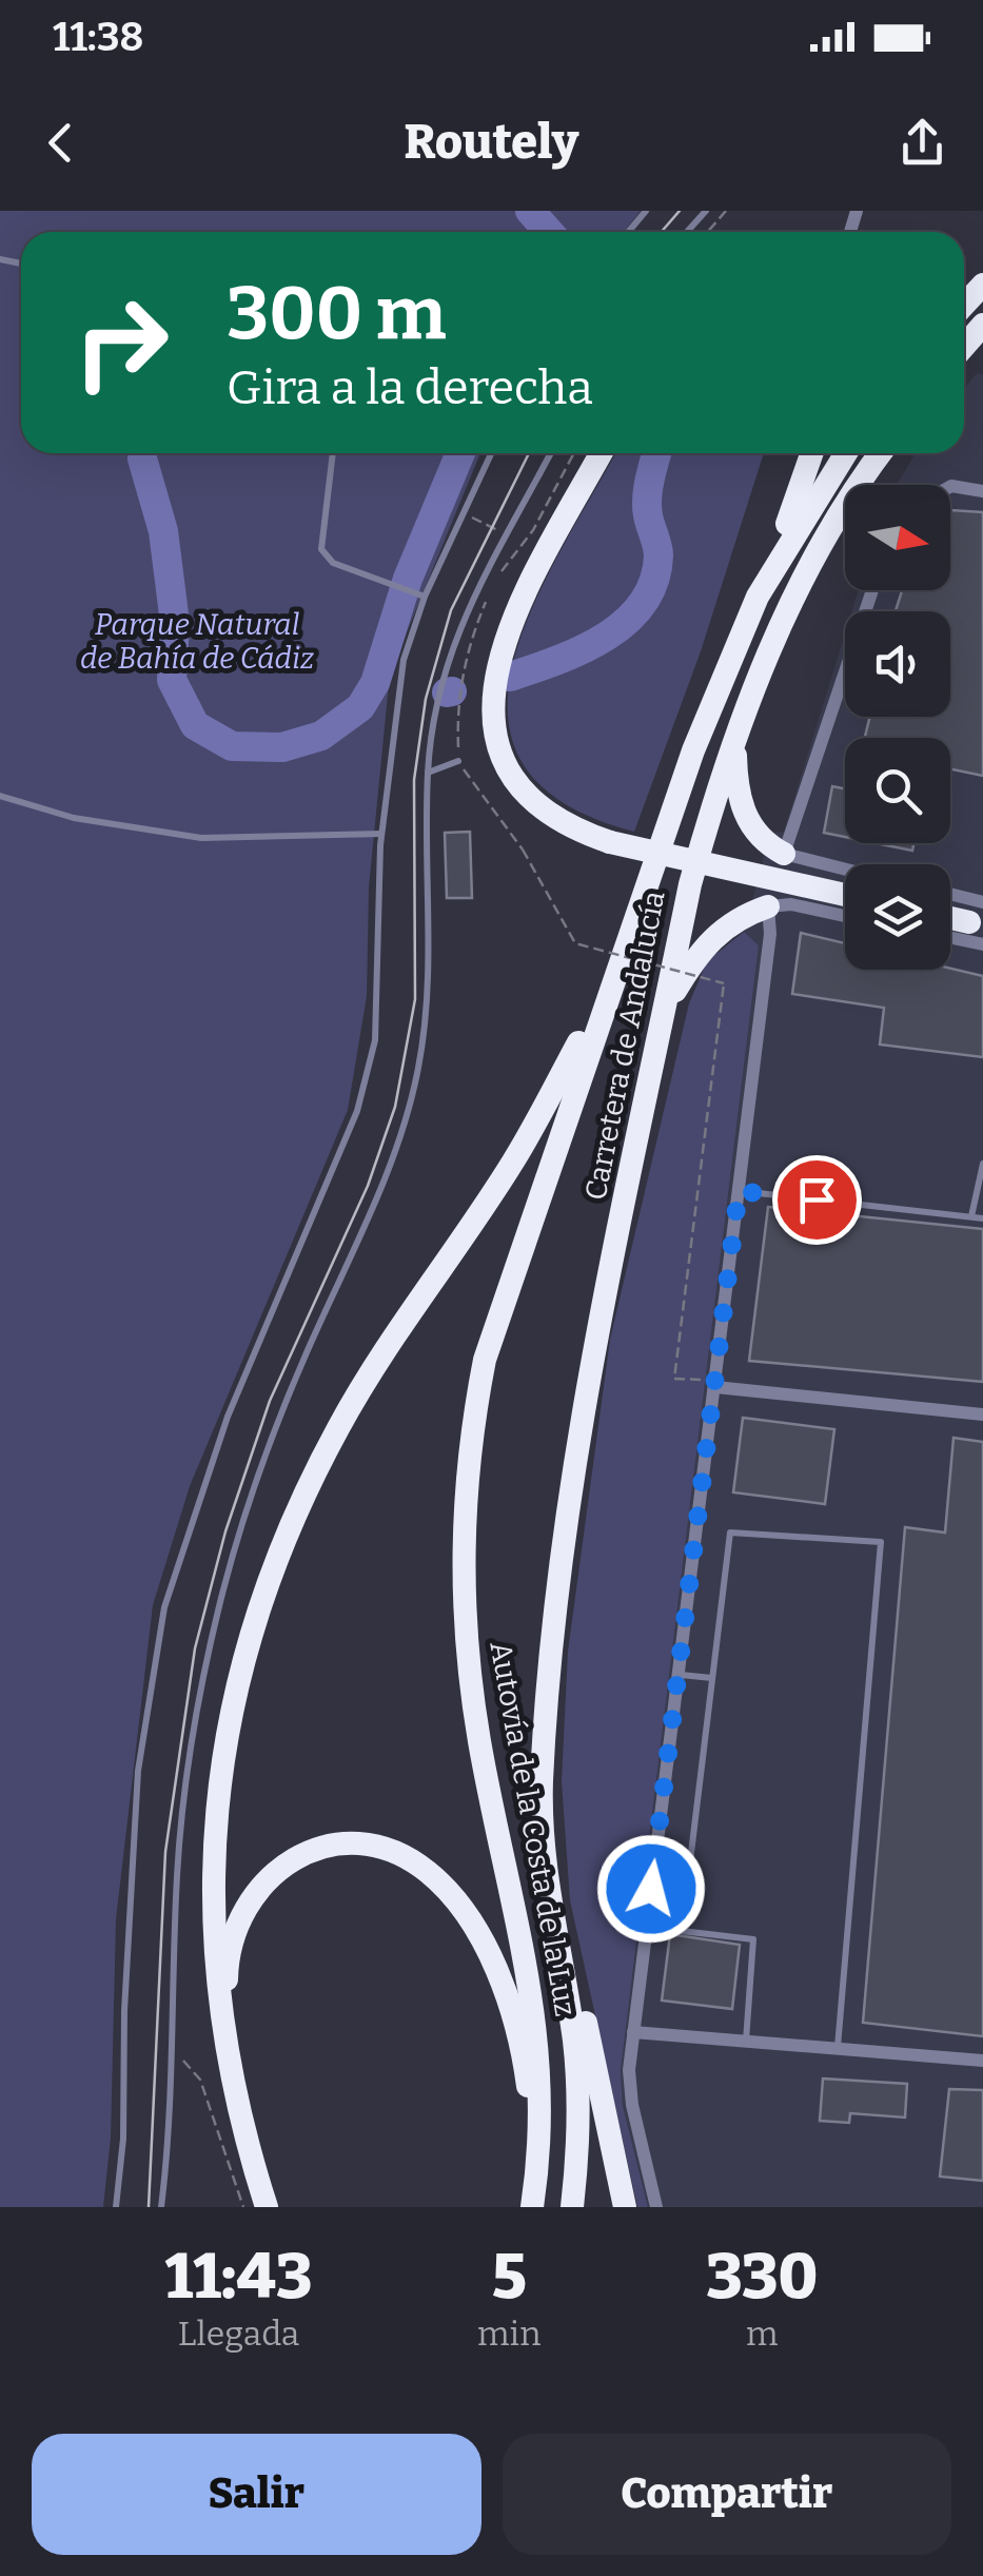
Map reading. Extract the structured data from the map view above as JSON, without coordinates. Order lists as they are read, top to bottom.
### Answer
{
  "streets": {
    "highway": ["Carretera de Andalucía", "Autovía de la Costa de la Luz"]
  },
  "crossings": [
    ["Carretera de Andalucía", "Autovía de la Costa de la Luz"]
  ],
  "parks": ["Parque Natural de Bahía de Cádiz"],
  "north": "right",
  "page": {
    "status": "11:38",
    "header": "Routely",
    "turn": ["300 m", "Gira a la derecha"],
    "eta": [
      "11:43",
      "Llegada",
      "5",
      "min",
      "330",
      "m"
    ],
    "buttons": ["Salir", "Compartir"]
  }
}
